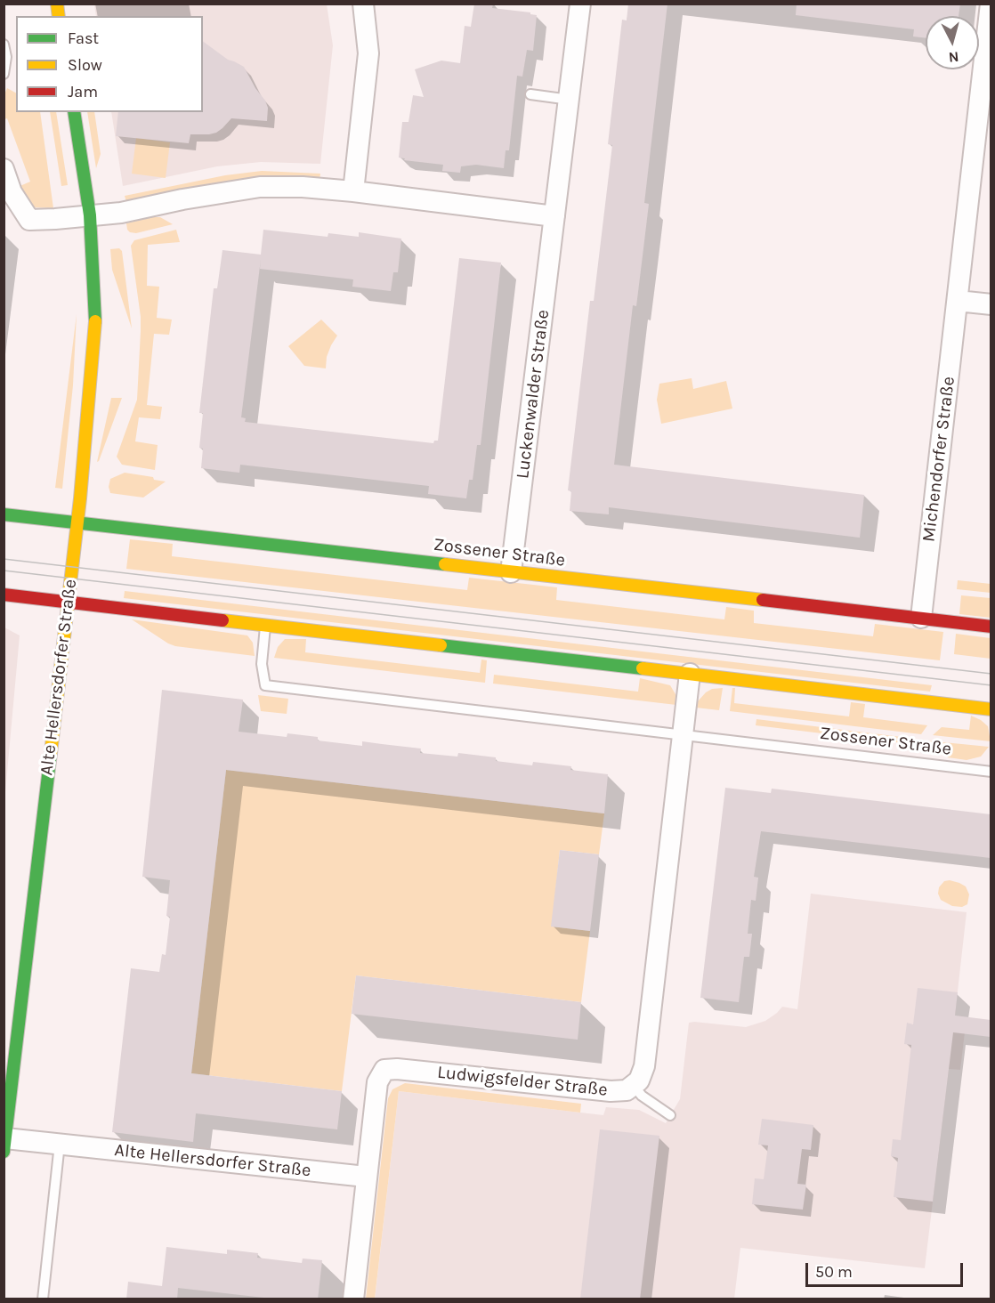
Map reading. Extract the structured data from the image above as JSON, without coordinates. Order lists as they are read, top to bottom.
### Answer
{
  "streets": {
    "street": [
      "Luckenwalder Straße",
      "Michendorfer Straße",
      "Zossener Straße",
      "Alte Hellersdorfer Straße",
      "Ludwigsfelder Straße"
    ]
  },
  "crossings": [
    ["Luckenwalder Straße", "Zossener Straße"],
    ["Michendorfer Straße", "Zossener Straße"],
    ["Zossener Straße", "Alte Hellersdorfer Straße"],
    ["Zossener Straße", "Ludwigsfelder Straße"],
    ["Alte Hellersdorfer Straße", "Ludwigsfelder Straße"]
  ],
  "legend": ["Fast", "Slow", "Jam"],
  "scale_bar": "50 m",
  "north": "bottom"
}
